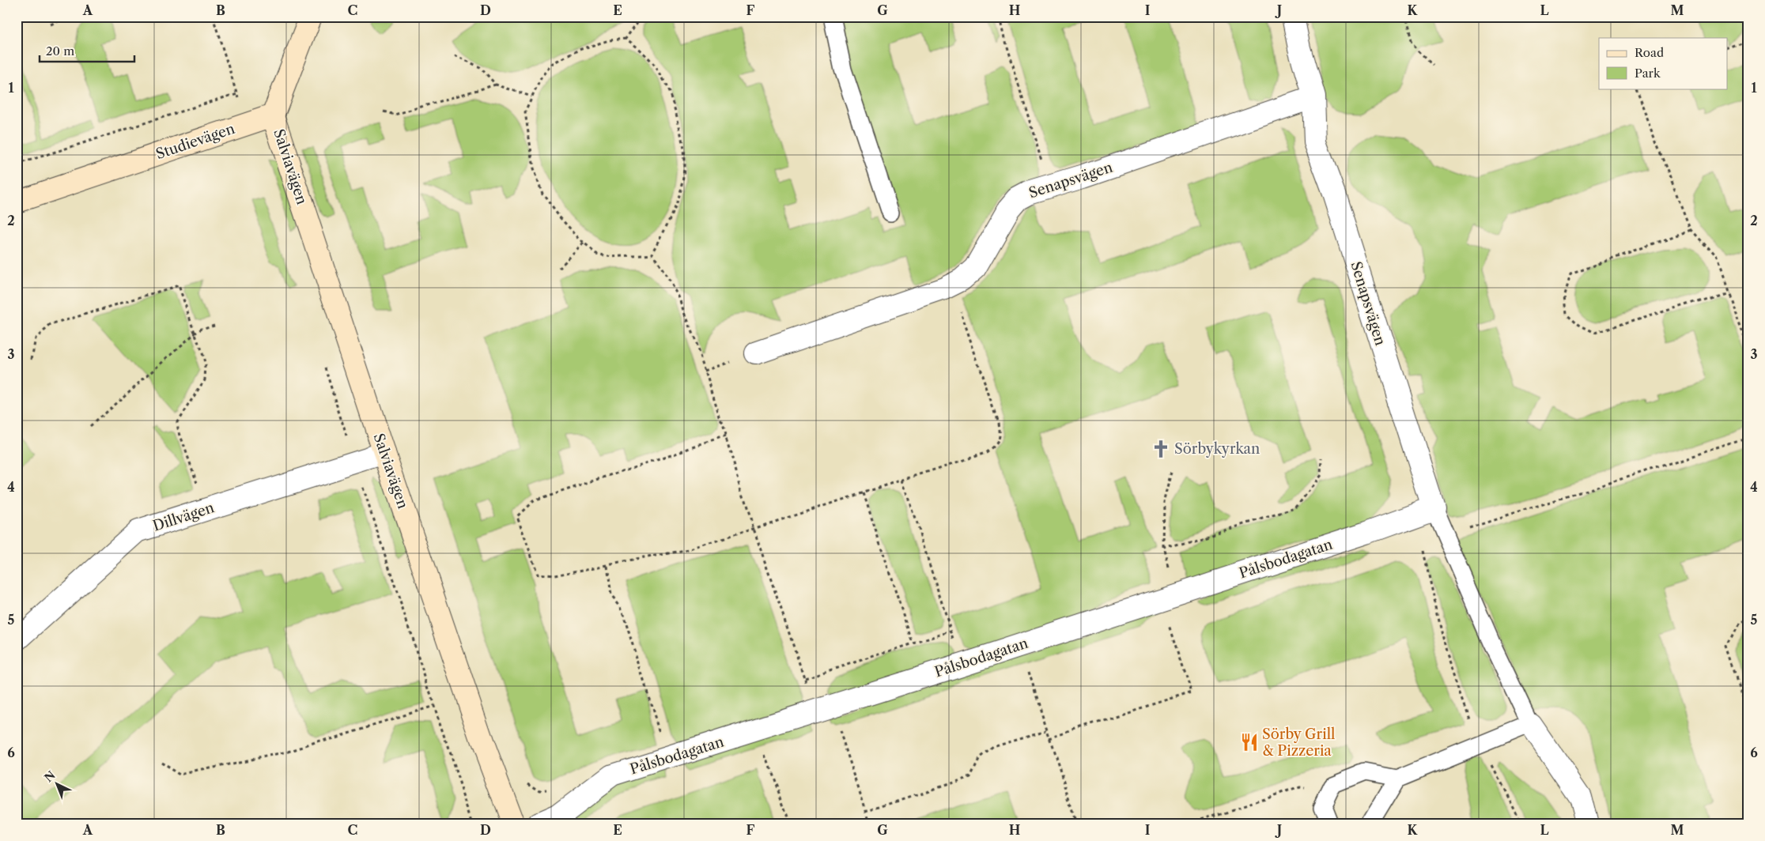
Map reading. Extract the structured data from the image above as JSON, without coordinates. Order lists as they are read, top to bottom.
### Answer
{
  "streets": {
    "street": [
      "Studievägen",
      "Salviavägen",
      "Senapsvägen",
      "Dillvägen",
      "Pålsbodagatan"
    ]
  },
  "crossings": [
    ["Studievägen", "Salviavägen"],
    ["Salviavägen", "Dillvägen"],
    ["Senapsvägen", "Pålsbodagatan"]
  ],
  "places": {
    "church": ["Sörbykyrkan"],
    "restaurant": ["Sörby Grill & Pizzeria"]
  },
  "legend": ["Road", "Park"],
  "scale_bar": "20 m",
  "north": "top left",
  "grid": {
    "columns": [
      "A",
      "B",
      "C",
      "D",
      "E",
      "F",
      "G",
      "H",
      "I",
      "J",
      "K",
      "L",
      "M"
    ],
    "rows": [
      "1",
      "2",
      "3",
      "4",
      "5",
      "6"
    ]
  }
}
